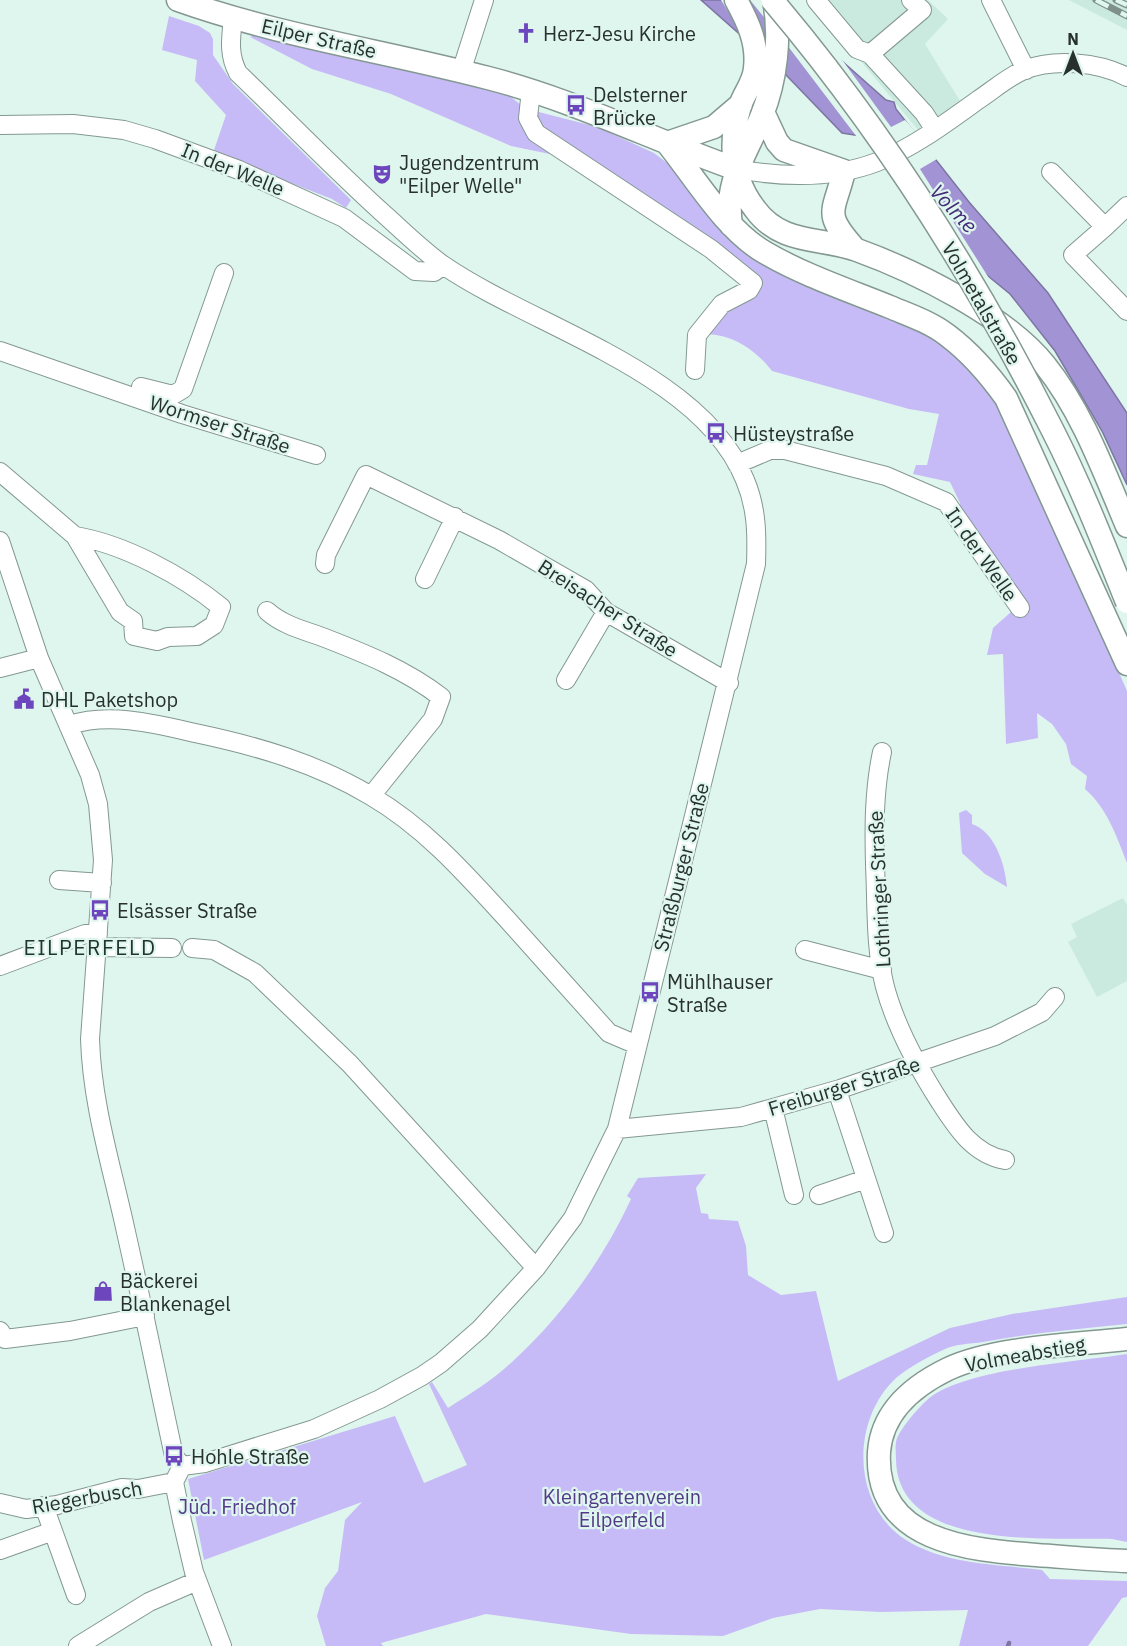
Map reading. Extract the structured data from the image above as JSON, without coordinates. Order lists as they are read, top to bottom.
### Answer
{
  "streets": {
    "main road": ["Eilper Straße", "Volmetalstraße", "Volmeabstieg"],
    "street": [
      "In der Welle",
      "Wormser Straße",
      "Breisacher Straße",
      "Straßburger Straße",
      "Lothringer Straße",
      "Freiburger Straße",
      "Riegerbusch"
    ]
  },
  "crossings": [
    ["In der Welle", "Straßburger Straße"],
    ["Breisacher Straße", "Straßburger Straße"],
    ["Straßburger Straße", "Freiburger Straße"],
    ["Straßburger Straße", "Riegerbusch"],
    ["Lothringer Straße", "Freiburger Straße"]
  ],
  "districts": ["EILPERFELD"],
  "water": ["Volme"],
  "parks": ["Kleingartenverein Eilperfeld", "Jüd. Friedhof"],
  "places": {
    "church": ["Herz-Jesu Kirche"],
    "bus stop": [
      "Delsterner Brücke",
      "Hüsteystraße",
      "Elsässer Straße",
      "Mühlhauser Straße",
      "Hohle Straße"
    ],
    "theatre": ["Jugendzentrum \"Eilper Welle\""],
    "public building": ["DHL Paketshop"],
    "shop": ["Bäckerei Blankenagel"]
  },
  "north": "top"
}
